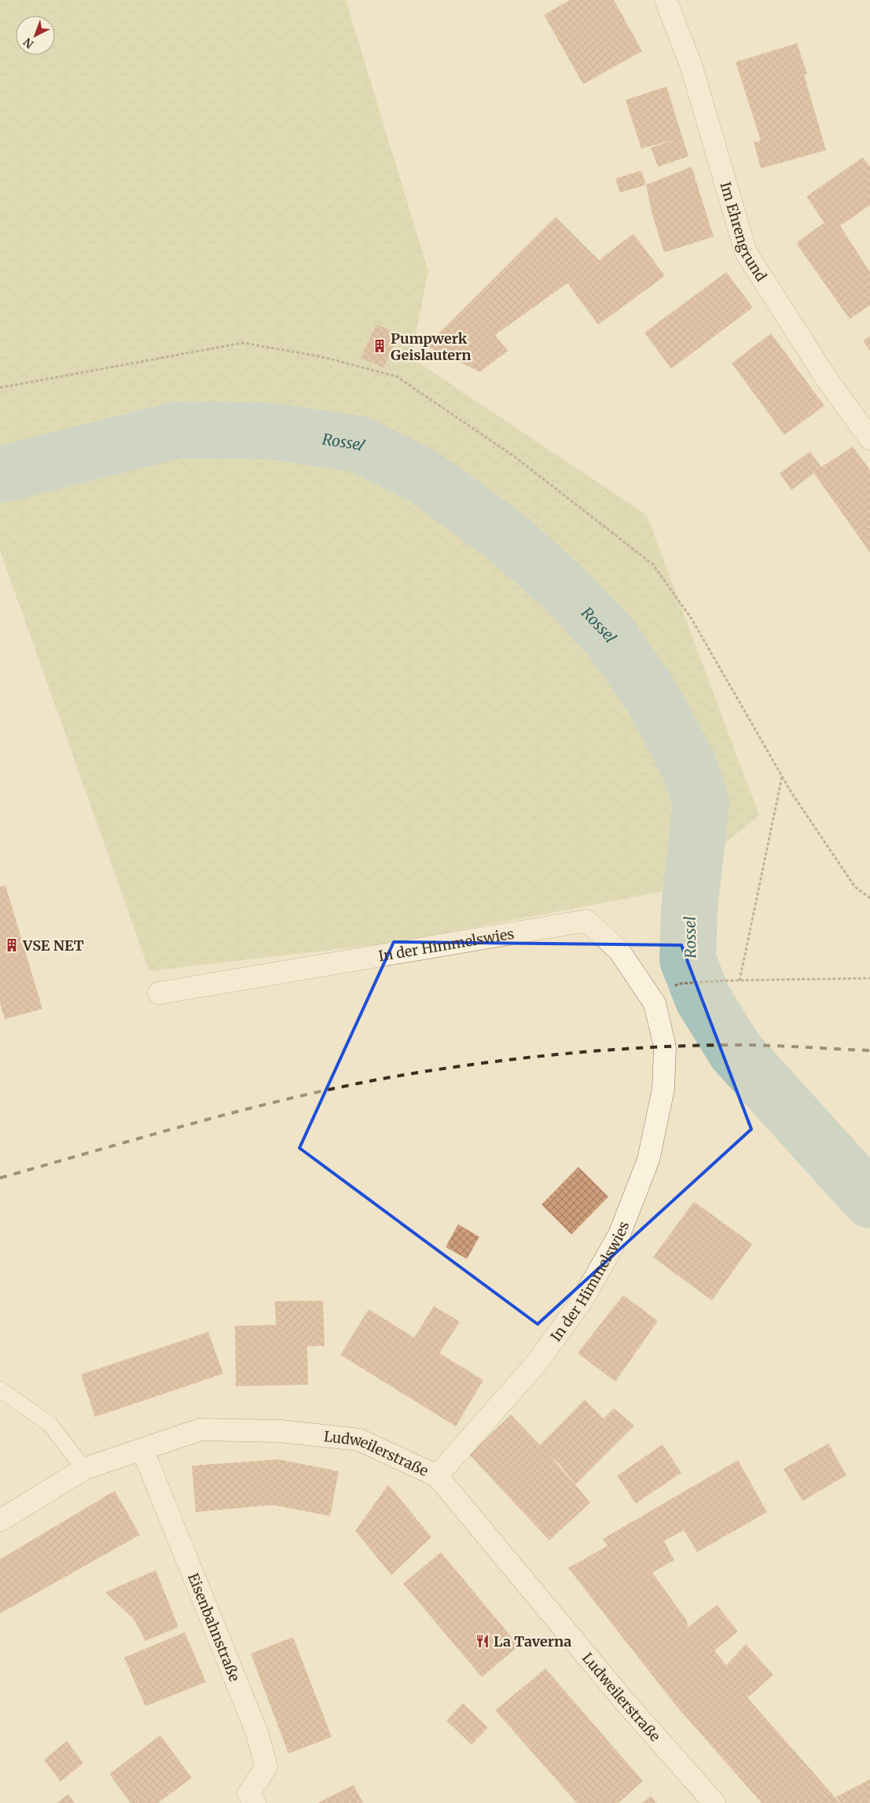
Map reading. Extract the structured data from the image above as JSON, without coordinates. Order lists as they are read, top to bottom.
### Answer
{
  "streets": {
    "street": [
      "Im Ehrengrund",
      "In der Himmelswies",
      "Ludweilerstraße",
      "Eisenbahnstraße"
    ]
  },
  "crossings": [
    ["In der Himmelswies", "Ludweilerstraße"],
    ["Ludweilerstraße", "Eisenbahnstraße"]
  ],
  "water": ["Rossel"],
  "places": {
    "building": ["Pumpwerk Geislautern", "VSE NET"],
    "restaurant": ["La Taverna"]
  },
  "north": "bottom left"
}
